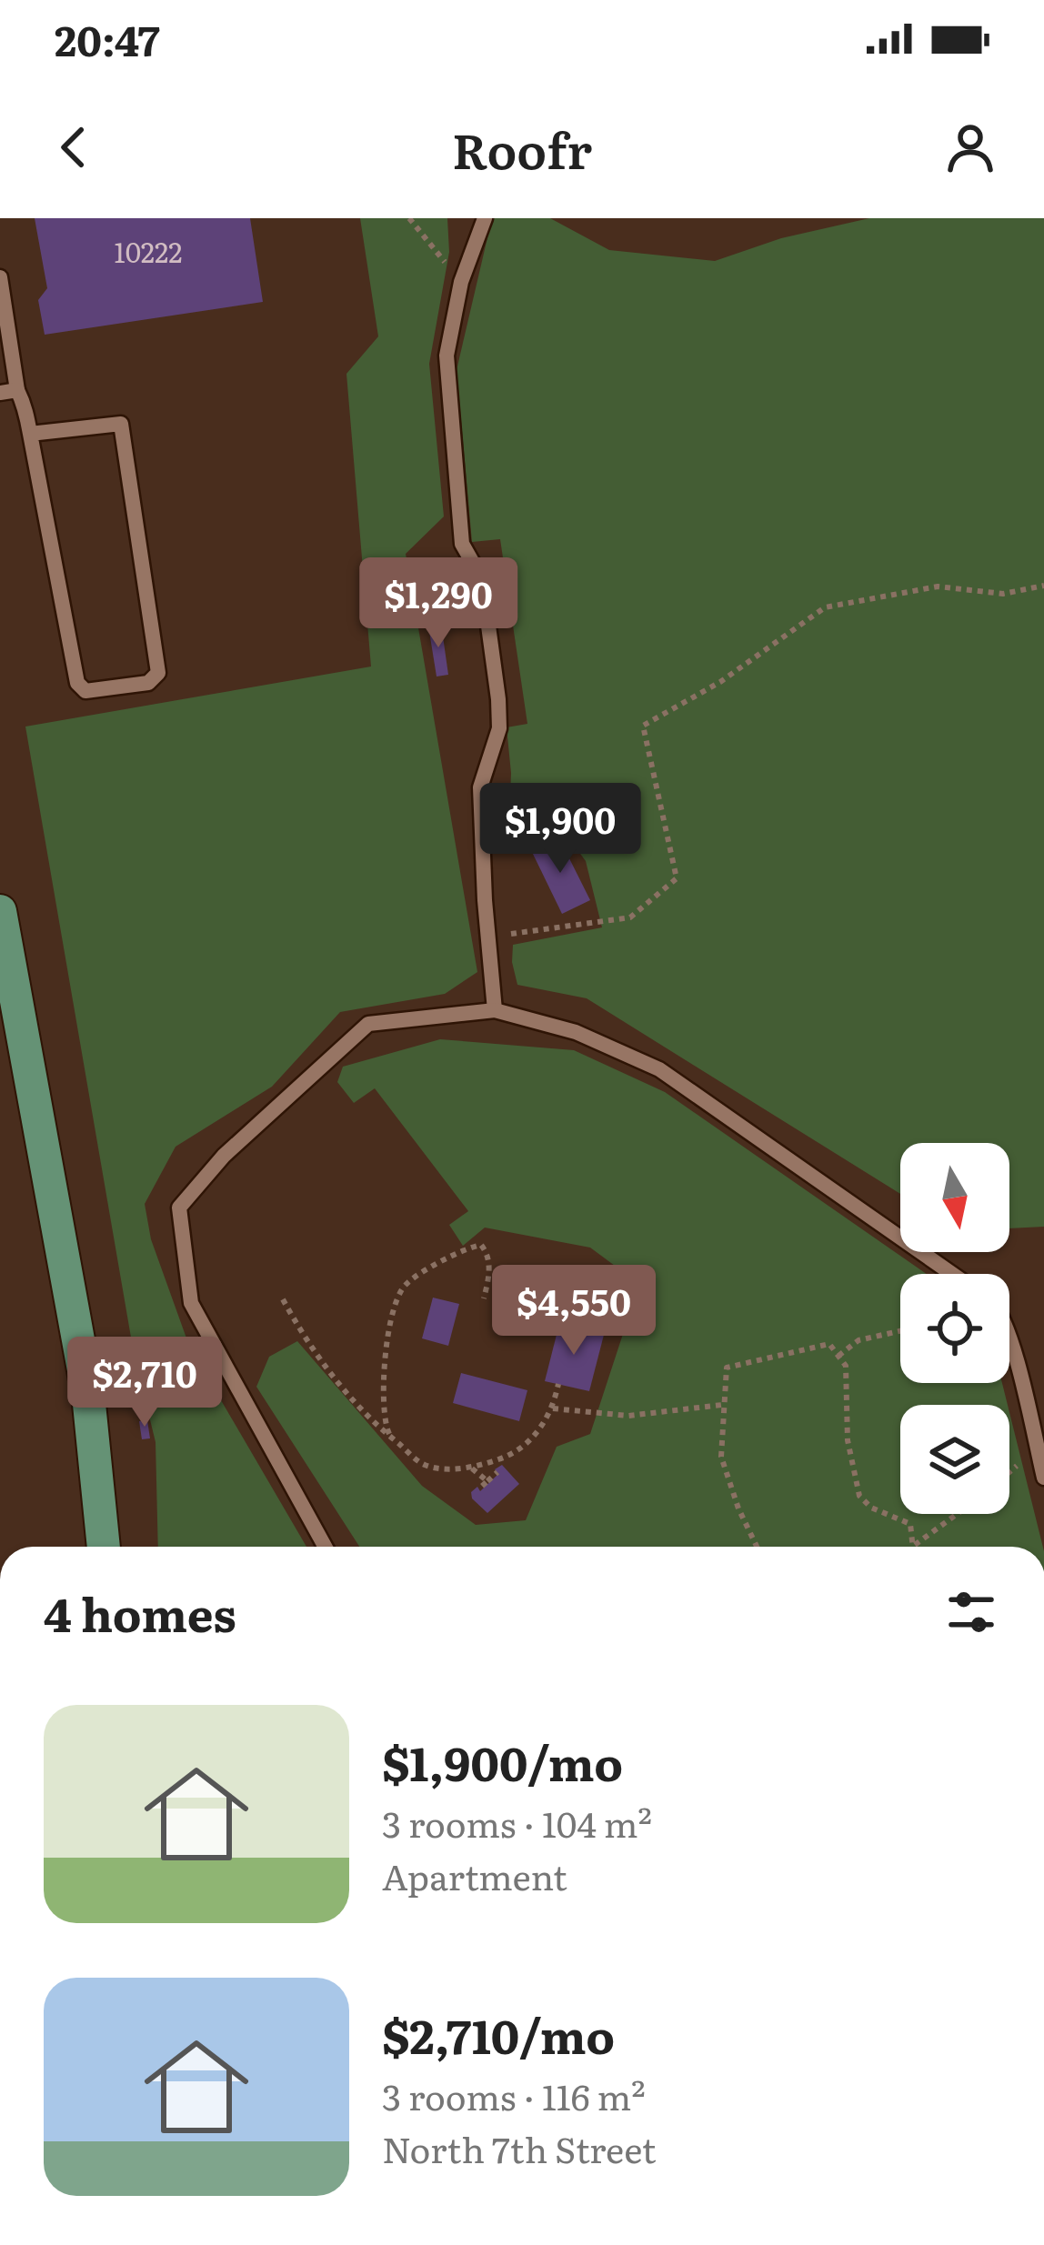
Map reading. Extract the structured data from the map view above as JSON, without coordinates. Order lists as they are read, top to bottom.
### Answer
{
  "house_numbers": ["10222"],
  "north": "bottom",
  "page": {
    "status": "20:47",
    "header": "Roofr",
    "price": [
      "$1,290",
      "$1,900",
      "$4,550",
      "$2,710"
    ],
    "heading": "4 homes",
    "list": [
      {
        "name": "$1,900/mo",
        "note": "3 rooms · 104 m² · Apartment"
      },
      {
        "name": "$2,710/mo",
        "note": "3 rooms · 116 m² · North 7th Street"
      }
    ]
  }
}
